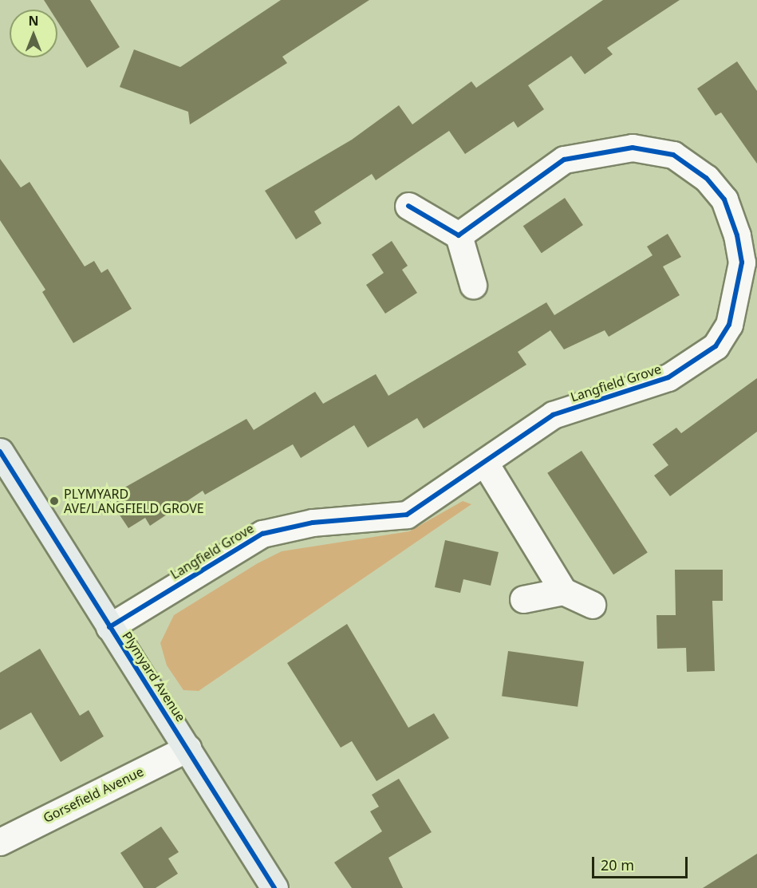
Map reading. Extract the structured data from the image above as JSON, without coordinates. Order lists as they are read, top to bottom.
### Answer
{
  "streets": {
    "street": ["Langfield Grove", "Plymyard Avenue", "Gorsefield Avenue"]
  },
  "crossings": [
    ["Langfield Grove", "Plymyard Avenue"],
    ["Plymyard Avenue", "Gorsefield Avenue"]
  ],
  "places": ["PLYMYARD AVE/LANGFIELD GROVE"],
  "scale_bar": "20 m",
  "north": "top"
}
